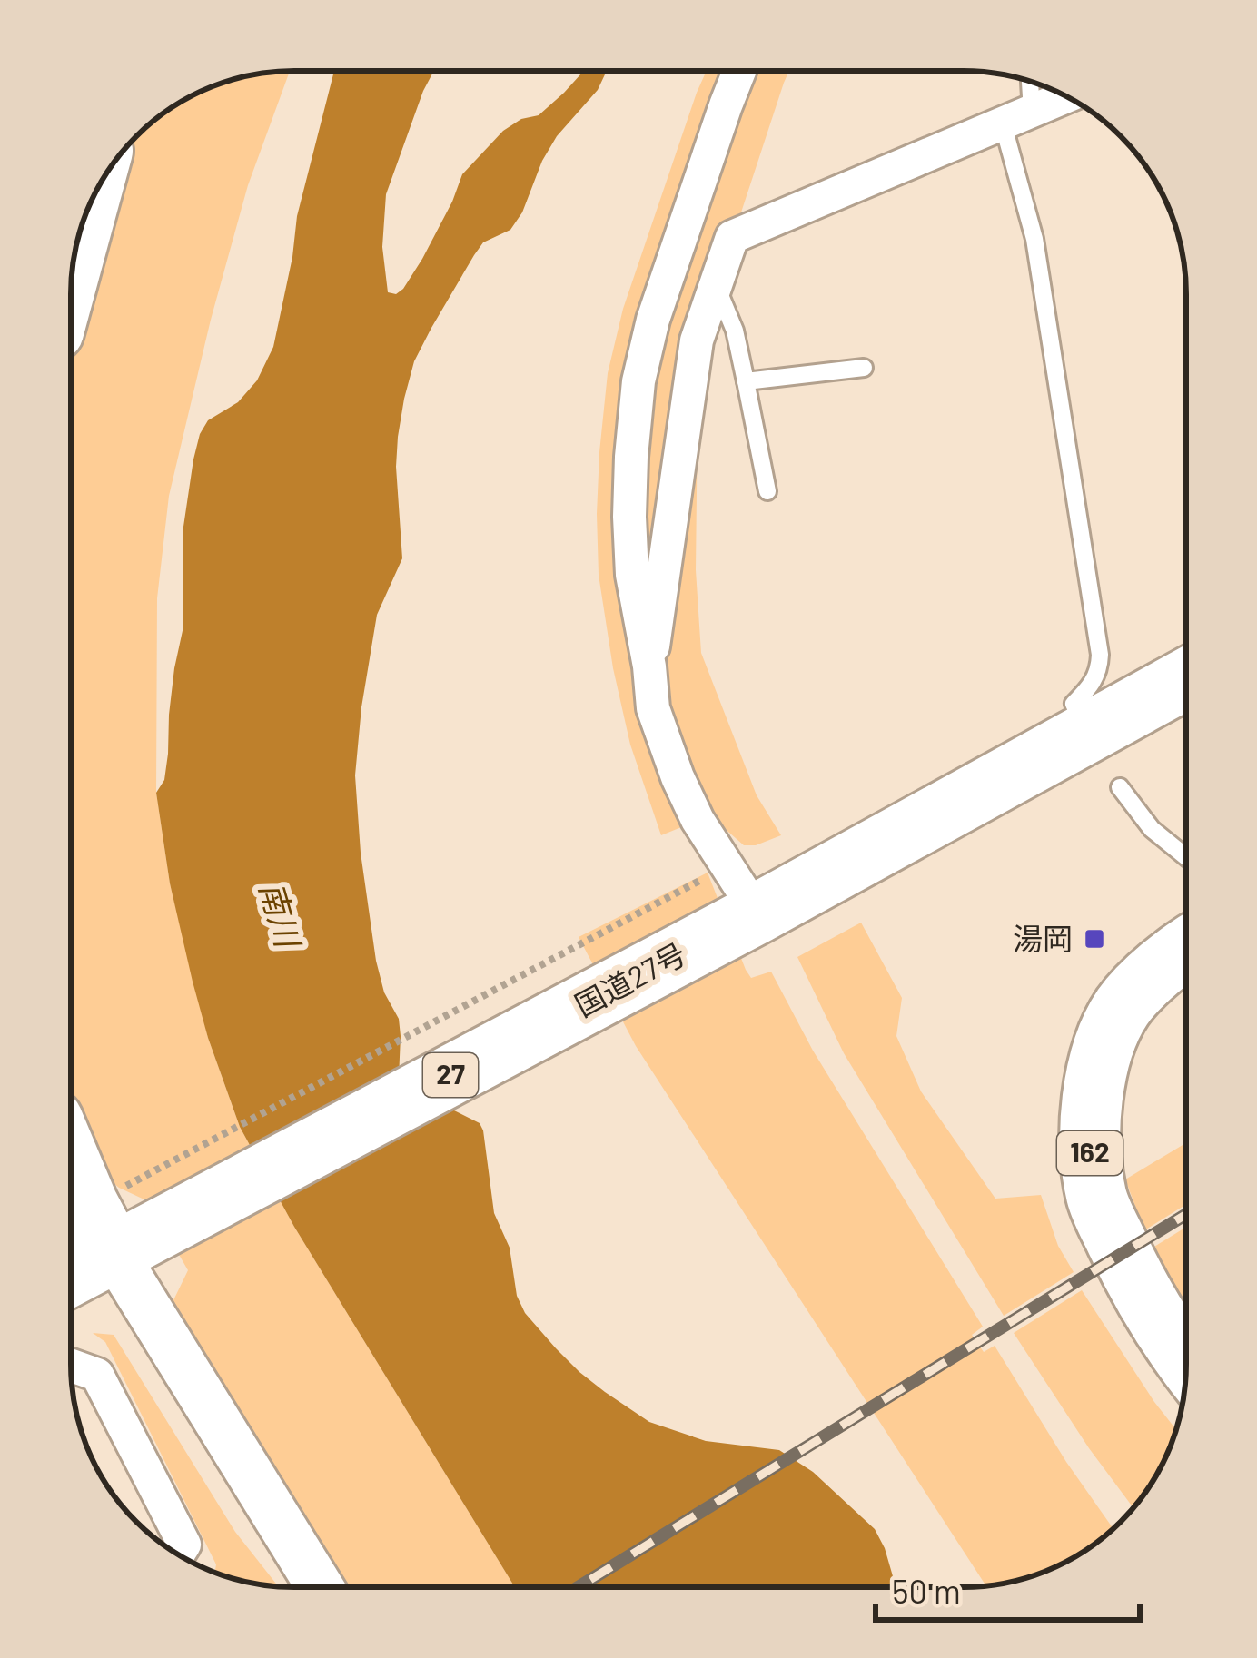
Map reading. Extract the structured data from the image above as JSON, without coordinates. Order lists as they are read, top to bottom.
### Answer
{
  "streets": {
    "highway": ["国道27号", "27", "162"]
  },
  "water": ["南川"],
  "places": {
    "transit": ["湯岡"]
  },
  "scale_bar": "50 m"
}
